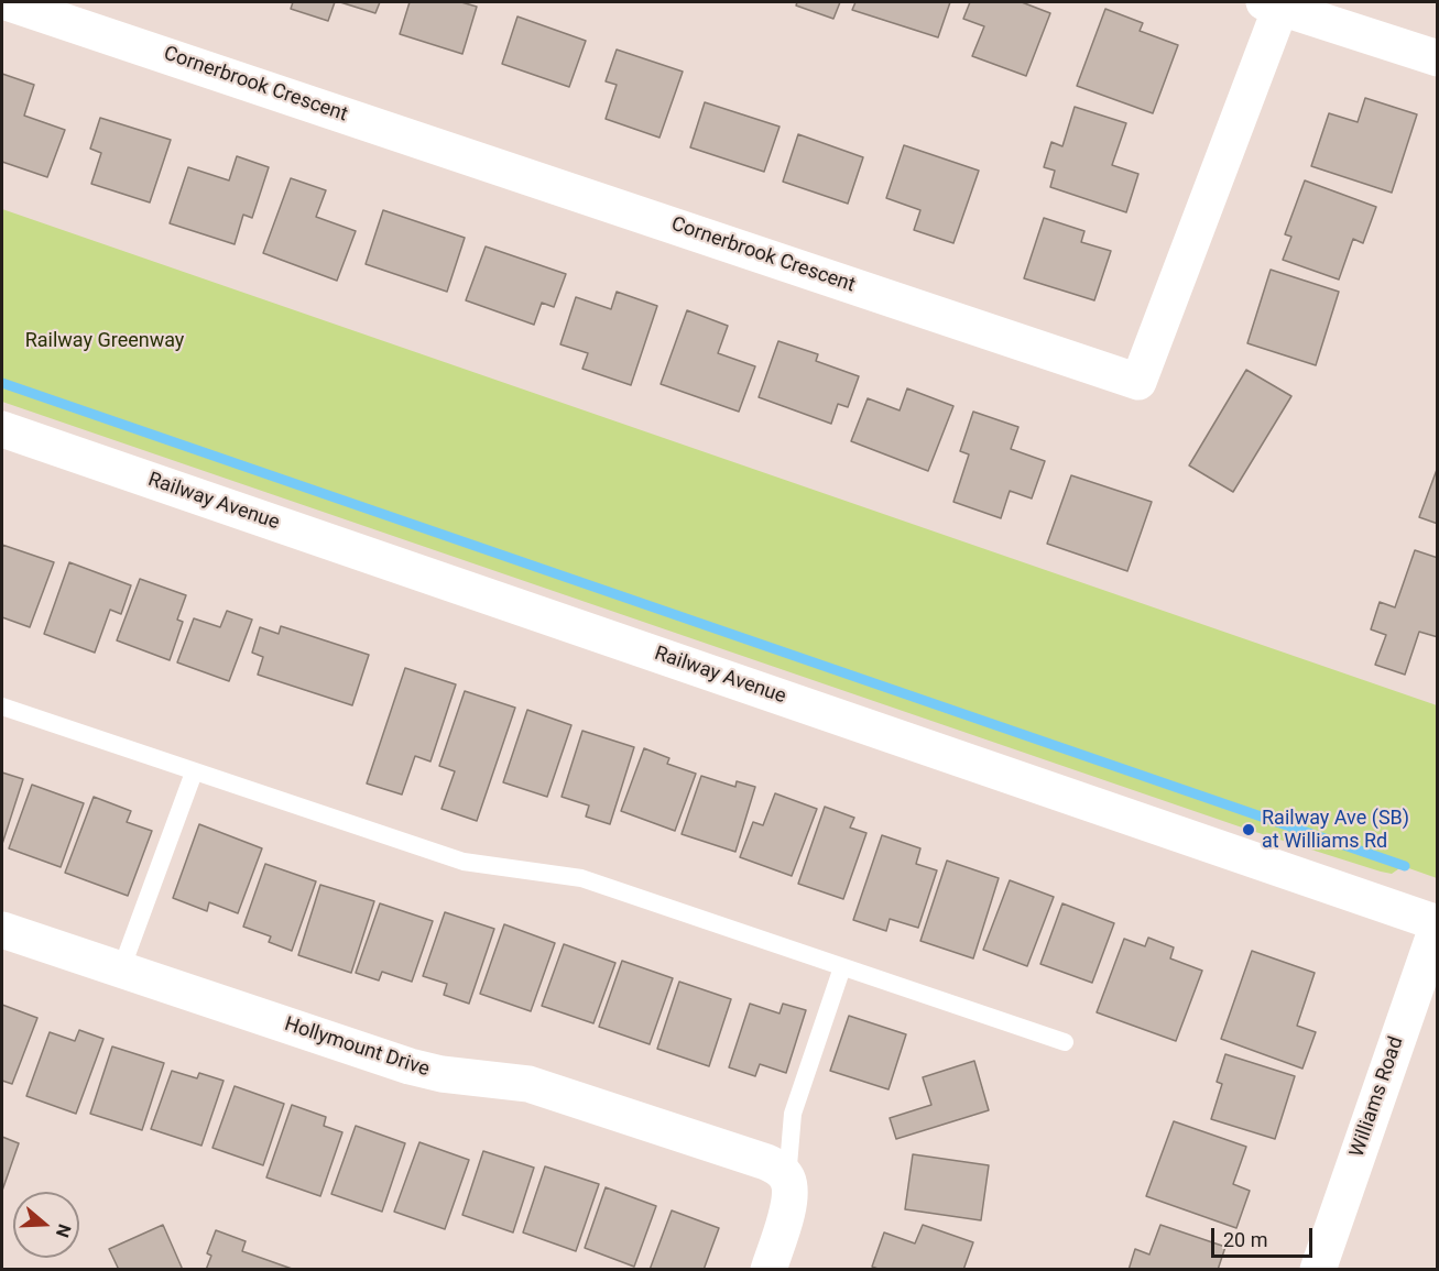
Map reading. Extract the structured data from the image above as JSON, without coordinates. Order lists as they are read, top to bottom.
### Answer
{
  "streets": {
    "street": [
      "Cornerbrook Crescent",
      "Railway Avenue",
      "Hollymount Drive",
      "Williams Road"
    ]
  },
  "crossings": [
    ["Railway Avenue", "Williams Road"]
  ],
  "parks": ["Railway Greenway"],
  "places": ["Railway Ave (SB) at Williams Rd"],
  "scale_bar": "20 m",
  "north": "right"
}
